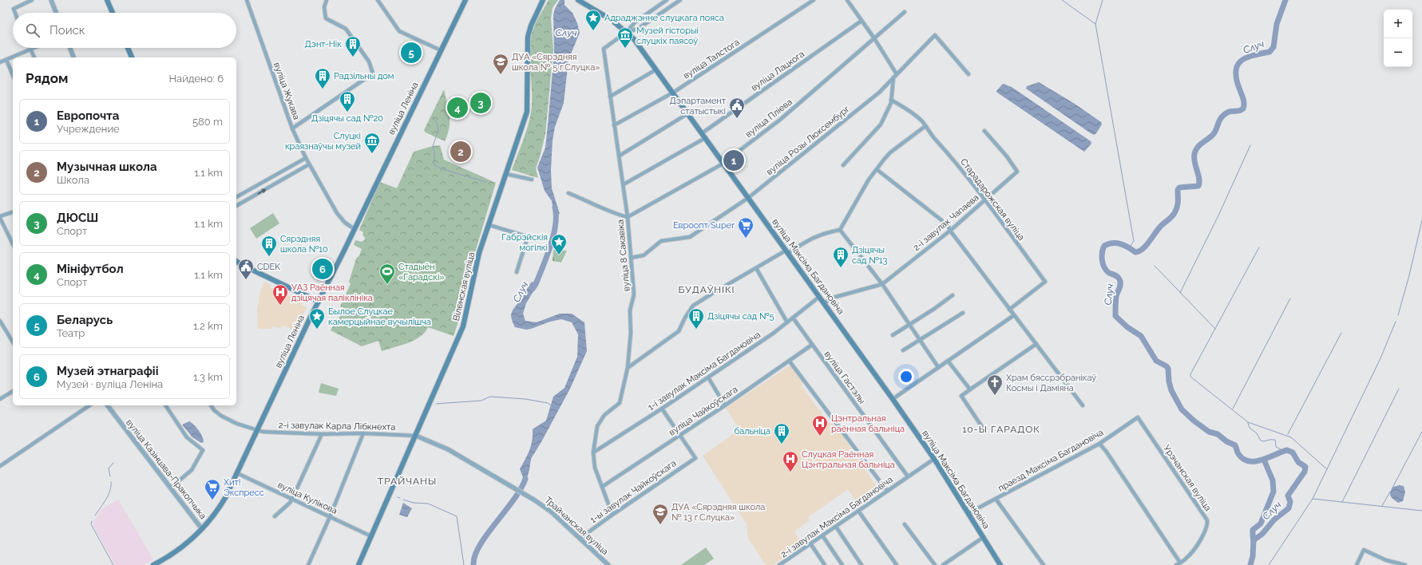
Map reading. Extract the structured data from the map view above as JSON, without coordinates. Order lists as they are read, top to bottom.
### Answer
{
  "streets": {
    "main road": ["вуліца Леніна", "вуліца Максіма Багдановіча", "Віленская вуліца"],
    "street": [
      "вуліца Талстога",
      "вуліца Лацкога",
      "вуліца Жукава",
      "вуліца Пліева",
      "вуліца Розы Люксембург",
      "Старадарожская вуліца",
      "2-і завулак Чапаева",
      "вуліца 8 Сакавіка",
      "1-і завулак Максіма Багдановіча",
      "вуліца Гастэлы",
      "вуліца Чайкоўскага",
      "2-і завулак Карла Лібкнехта",
      "праезд Максіма Багдановіча",
      "вуліца Казінцава-Пракопчыка",
      "Урэчанская вуліца",
      "1-ы завулак Чайкоўскага",
      "вуліца Кулікова",
      "2-і завулак Максіма Багдановіча",
      "Трайчанская вуліца"
    ]
  },
  "crossings": [
    ["вуліца Талстога", "вуліца 8 Сакавіка"],
    ["вуліца Талстога", "вуліца Максіма Багдановіча"],
    ["вуліца Лацкога", "вуліца Максіма Багдановіча"],
    ["вуліца Жукава", "вуліца Леніна"],
    ["вуліца Леніна", "2-і завулак Карла Лібкнехта"],
    ["вуліца Леніна", "вуліца Казінцава-Пракопчыка"],
    ["вуліца Леніна", "вуліца Кулікова"],
    ["вуліца Пліева", "вуліца 8 Сакавіка"],
    ["вуліца Пліева", "вуліца Максіма Багдановіча"],
    ["вуліца Розы Люксембург", "вуліца 8 Сакавіка"],
    ["вуліца Розы Люксембург", "вуліца Максіма Багдановіча"],
    ["Старадарожская вуліца", "2-і завулак Чапаева"],
    ["2-і завулак Чапаева", "вуліца Максіма Багдановіча"],
    ["вуліца 8 Сакавіка", "вуліца Максіма Багдановіча"],
    ["вуліца 8 Сакавіка", "1-і завулак Максіма Багдановіча"],
    ["вуліца 8 Сакавіка", "вуліца Чайкоўскага"],
    ["вуліца 8 Сакавіка", "1-ы завулак Чайкоўскага"],
    ["вуліца Максіма Багдановіча", "1-і завулак Максіма Багдановіча"],
    ["вуліца Максіма Багдановіча", "праезд Максіма Багдановіча"],
    ["вуліца Максіма Багдановіча", "2-і завулак Максіма Багдановіча"],
    ["Віленская вуліца", "2-і завулак Карла Лібкнехта"],
    ["Віленская вуліца", "вуліца Кулікова"],
    ["Віленская вуліца", "Трайчанская вуліца"],
    ["1-і завулак Максіма Багдановіча", "вуліца Гастэлы"],
    ["вуліца Гастэлы", "вуліца Чайкоўскага"],
    ["вуліца Гастэлы", "2-і завулак Максіма Багдановіча"],
    ["вуліца Чайкоўскага", "1-ы завулак Чайкоўскага"],
    ["2-і завулак Карла Лібкнехта", "Трайчанская вуліца"],
    ["праезд Максіма Багдановіча", "Урэчанская вуліца"],
    ["1-ы завулак Чайкоўскага", "Трайчанская вуліца"]
  ],
  "districts": ["БУДАЎНІКІ", "10-Ы ГАРАДОК", "ТРАЙЧАНЫ"],
  "water": ["Случ"],
  "places": {
    "place": ["Адраджэнне слуцкага пояса", "Габрэйскія могілкі", "Былое Слуцкае камерцыйнае вучылішча"],
    "museum": ["Музей гісторыі слуцкіх паясоў", "Слуцкі краязнаўчы музей"],
    "building": [
      "Дэнт-Нік",
      "Радзільны дом",
      "Дзіцячы сад №20",
      "Сярэдняя школа №10",
      "Дзіцячы сад №13",
      "Дзіцячы сад №5",
      "бальніца"
    ],
    "school or university": ["ДУА «Сярэдняя школа № 5 г.Слуцка»", "ДУА «Сярэдняя школа № 13 г.Слуцка»"],
    "public building": ["Дэпартамент статыстыкі", "CDEK"],
    "supermarket": ["Евроопт Super", "Хит! Экспресс"],
    "sports": ["Стадыён «Гарадскі»"],
    "hospital": ["УАЗ Раённая дзіцячая паліклініка", "Цэнтральная раённая бальніца", "Слуцкая Раённая Цэнтральная бальніца"],
    "church": ["Храм бяссрэбранікаў Космы і Даміяна"]
  },
  "page": {
    "map_buttons": ["+", "−"],
    "search": "Поиск",
    "pins": [
      "5",
      "3",
      "4",
      "2",
      "1",
      "6"
    ],
    "heading": ["Рядом", "Найдено: 6"],
    "list": [
      {
        "mark": "1",
        "name": "Европочта",
        "note": "Учреждение",
        "value": "580 m"
      },
      {
        "mark": "2",
        "name": "Музычная школа",
        "note": "Школа",
        "value": "1.1 km"
      },
      {
        "mark": "3",
        "name": "ДЮСШ",
        "note": "Спорт",
        "value": "1.1 km"
      },
      {
        "mark": "4",
        "name": "Мініфутбол",
        "note": "Спорт",
        "value": "1.1 km"
      },
      {
        "mark": "5",
        "name": "Беларусь",
        "note": "Театр",
        "value": "1.2 km"
      },
      {
        "mark": "6",
        "name": "Музей этнаграфіі",
        "note": "Музей · вуліца Леніна",
        "value": "1.3 km"
      }
    ]
  }
}
